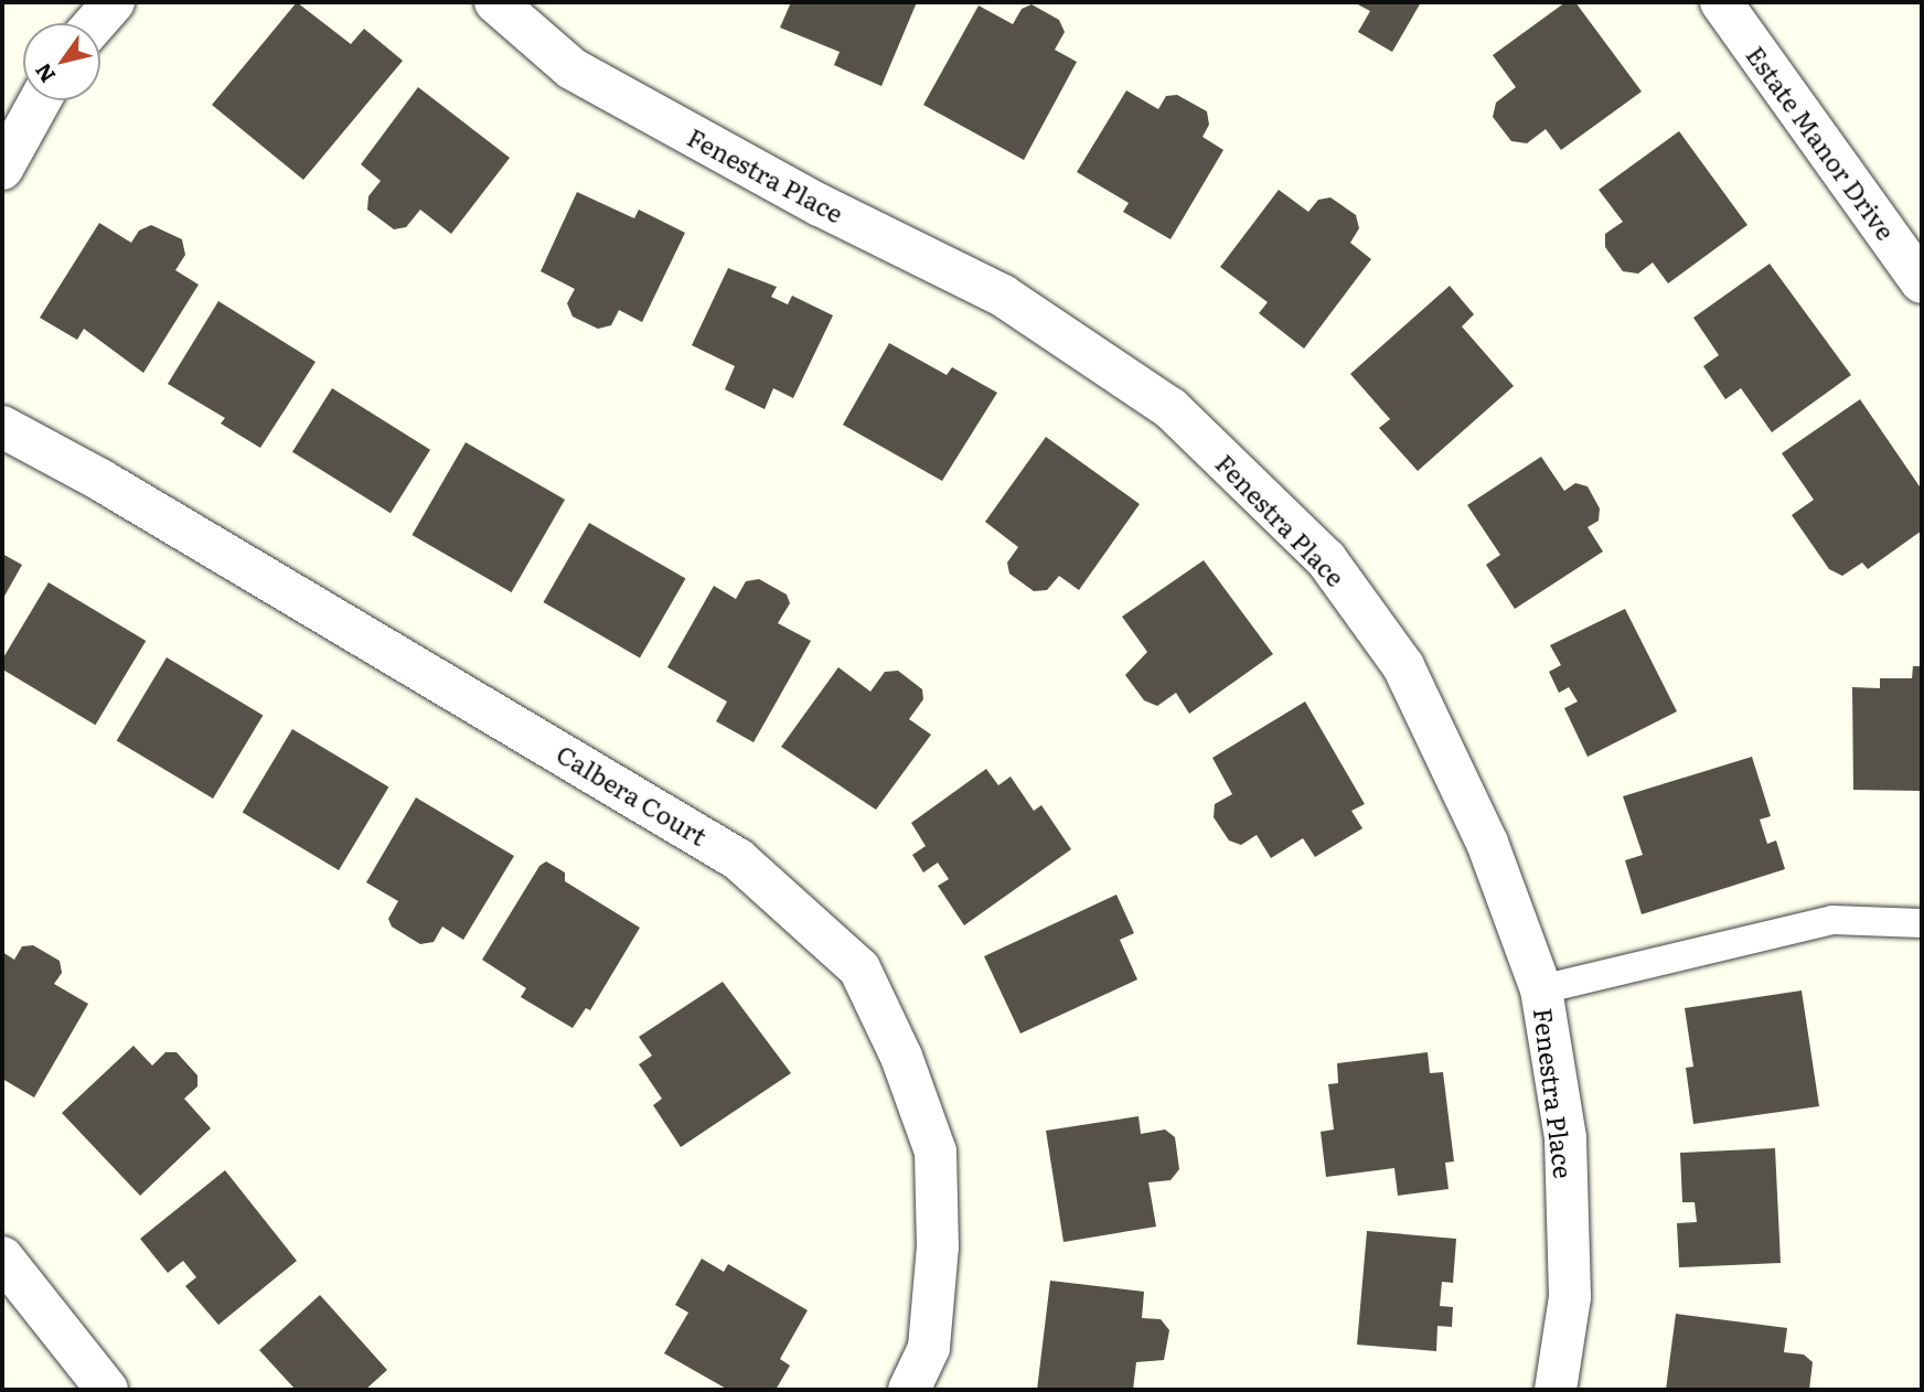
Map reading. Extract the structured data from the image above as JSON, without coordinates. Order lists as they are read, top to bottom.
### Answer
{
  "streets": {
    "street": ["Estate Manor Drive", "Fenestra Place", "Calbera Court"]
  },
  "north": "bottom left"
}
